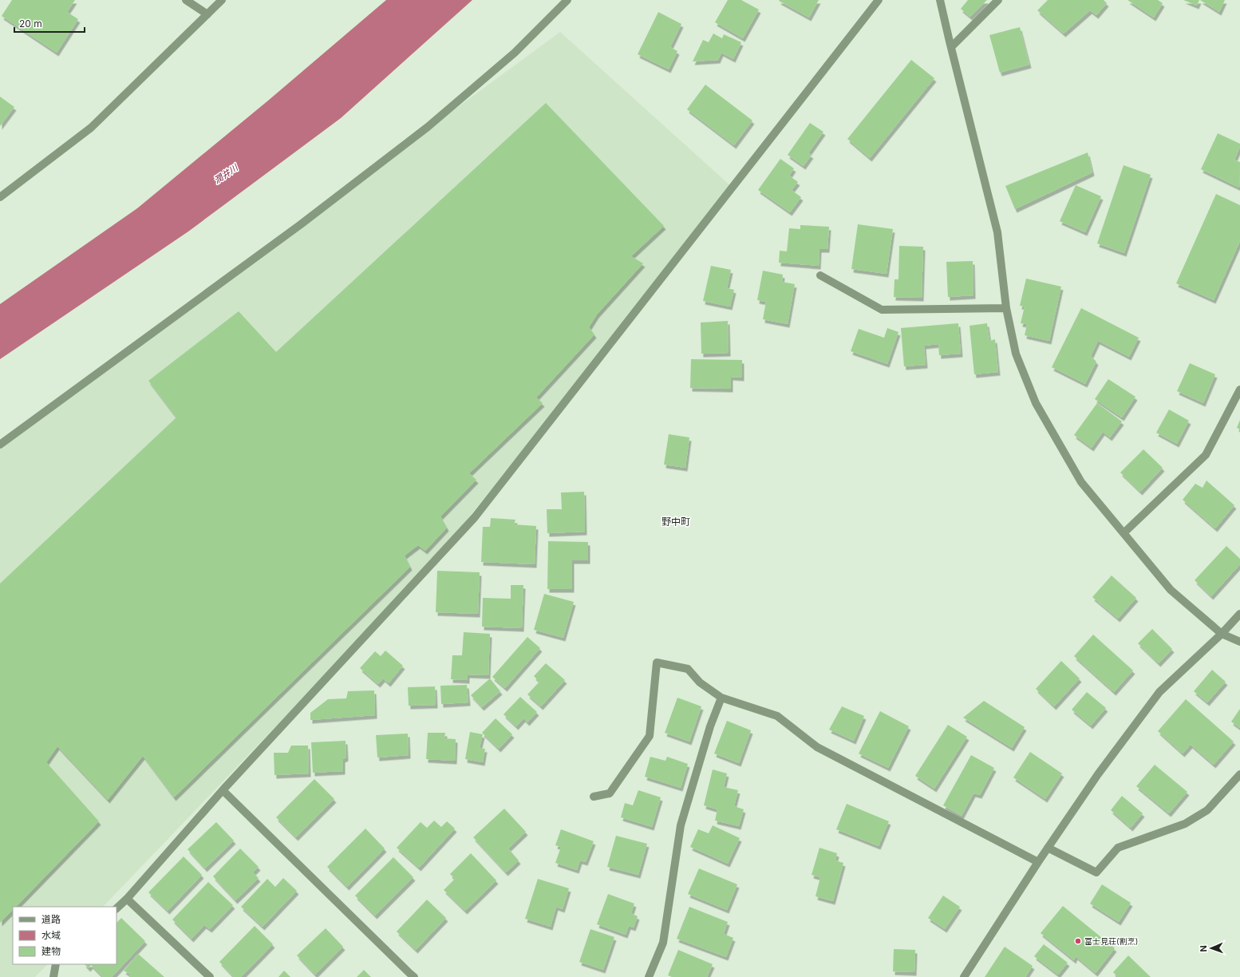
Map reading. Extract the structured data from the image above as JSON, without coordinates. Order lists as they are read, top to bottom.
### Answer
{
  "districts": ["野中町"],
  "water": ["潤井川"],
  "places": ["富士見荘(割烹)"],
  "legend": ["道路", "水域", "建物"],
  "scale_bar": "20 m",
  "north": "left"
}
